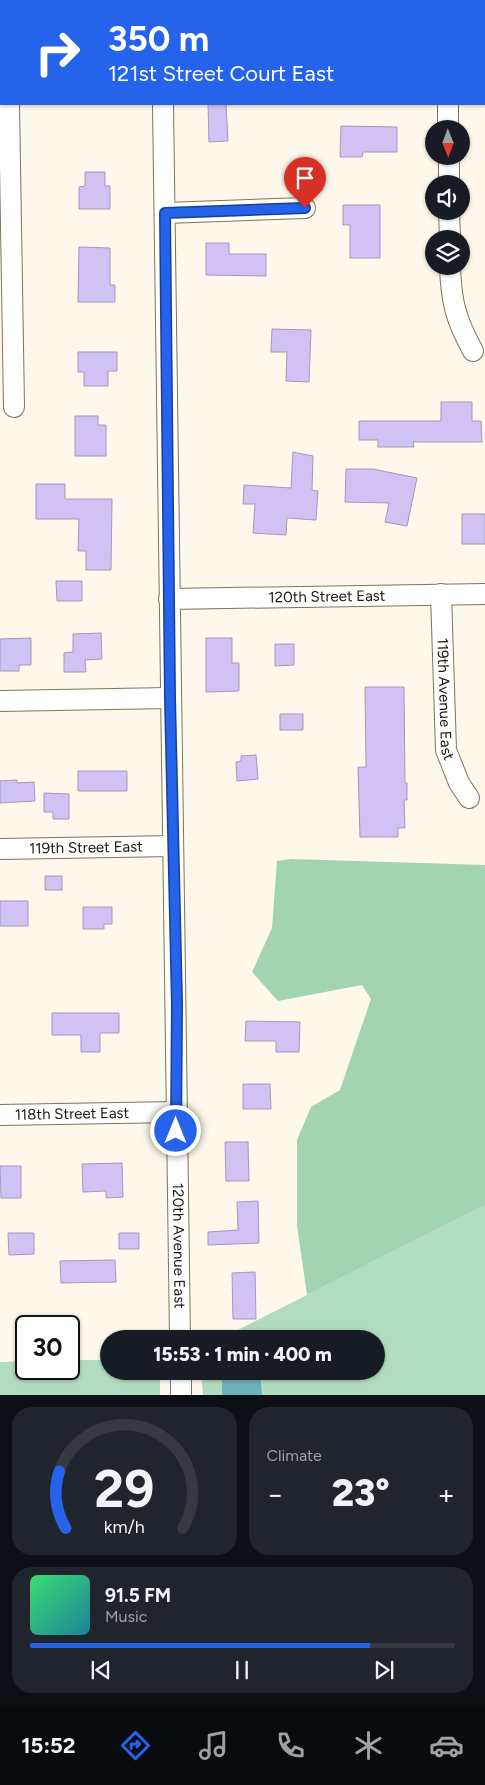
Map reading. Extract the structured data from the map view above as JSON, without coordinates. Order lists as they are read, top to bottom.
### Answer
{
  "streets": {
    "street": [
      "120th Street East",
      "119th Avenue East",
      "119th Street East",
      "118th Street East",
      "120th Avenue East"
    ]
  },
  "crossings": [
    ["120th Street East", "119th Avenue East"],
    ["120th Street East", "120th Avenue East"],
    ["119th Street East", "120th Avenue East"],
    ["118th Street East", "120th Avenue East"]
  ],
  "north": "bottom",
  "page": {
    "turn": ["350 m", "121st Street Court East"],
    "limit": "30",
    "trip": "15:53 · 1 min · 400 m",
    "tile": "Climate",
    "heat": ["−", "23°", "+"],
    "song": ["91.5 FM", "Music"],
    "tabs": "15:52",
    "gauge": ["29", "km/h"]
  }
}
